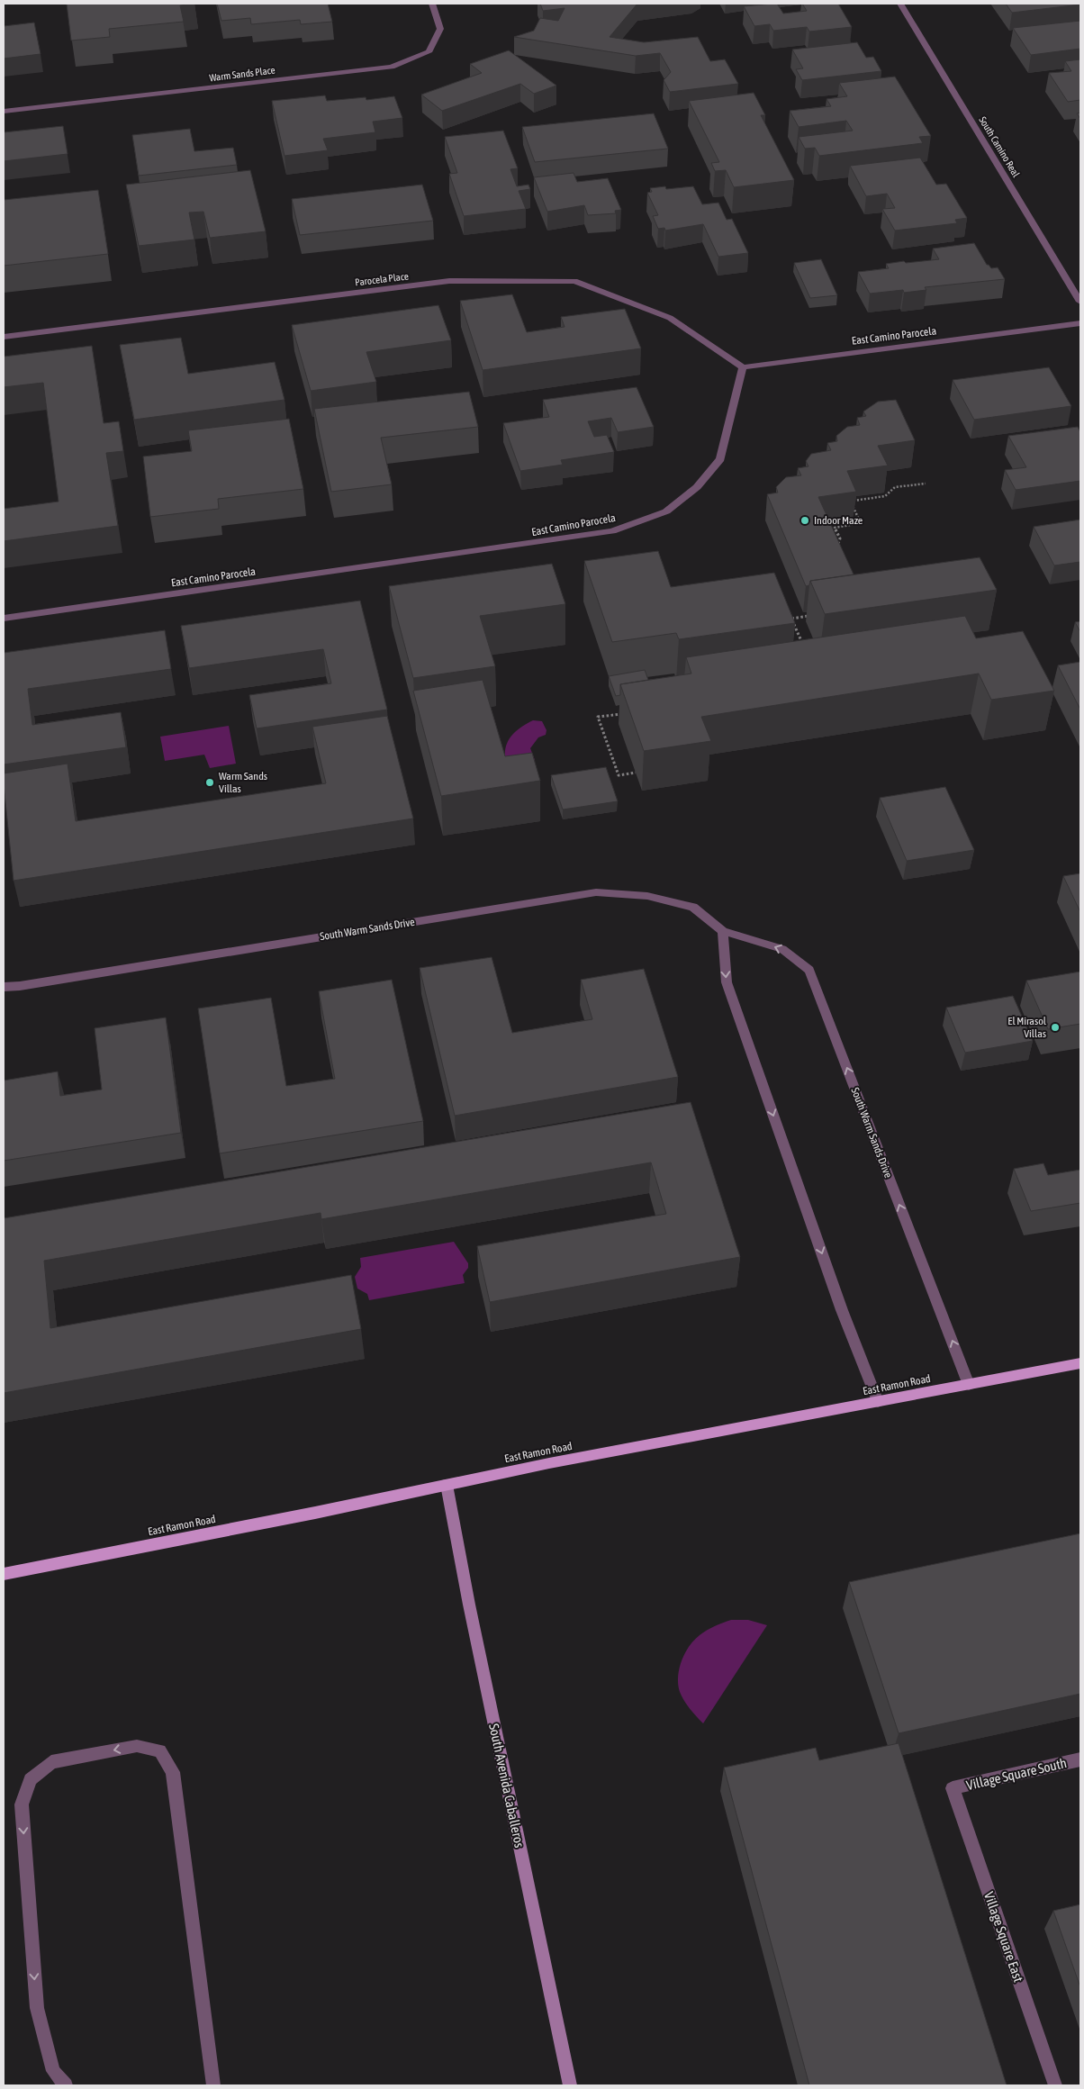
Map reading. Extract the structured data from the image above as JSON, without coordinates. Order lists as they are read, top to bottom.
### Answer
{
  "streets": {
    "main road": ["East Ramon Road"],
    "street": [
      "Warm Sands Place",
      "South Camino Real",
      "Parocela Place",
      "East Camino Parocela",
      "South Warm Sands Drive",
      "Village Square South",
      "South Avenida Caballeros",
      "Village Square East"
    ]
  },
  "crossings": [
    ["Parocela Place", "East Camino Parocela"],
    ["South Warm Sands Drive", "East Ramon Road"],
    ["East Ramon Road", "South Avenida Caballeros"],
    ["Village Square South", "Village Square East"]
  ],
  "places": ["Indoor Maze", "Warm Sands Villas", "El Mirasol Villas"]
}
